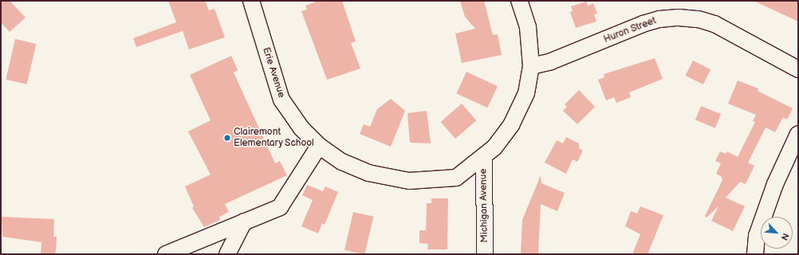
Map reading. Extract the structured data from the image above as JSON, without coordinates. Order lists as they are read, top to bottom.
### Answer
{
  "streets": {
    "street": ["Huron Street", "Erie Avenue", "Michigan Avenue"]
  },
  "crossings": [
    ["Huron Street", "Michigan Avenue"],
    ["Erie Avenue", "Michigan Avenue"]
  ],
  "places": ["Clairemont Elementary School"],
  "north": "bottom right"
}
